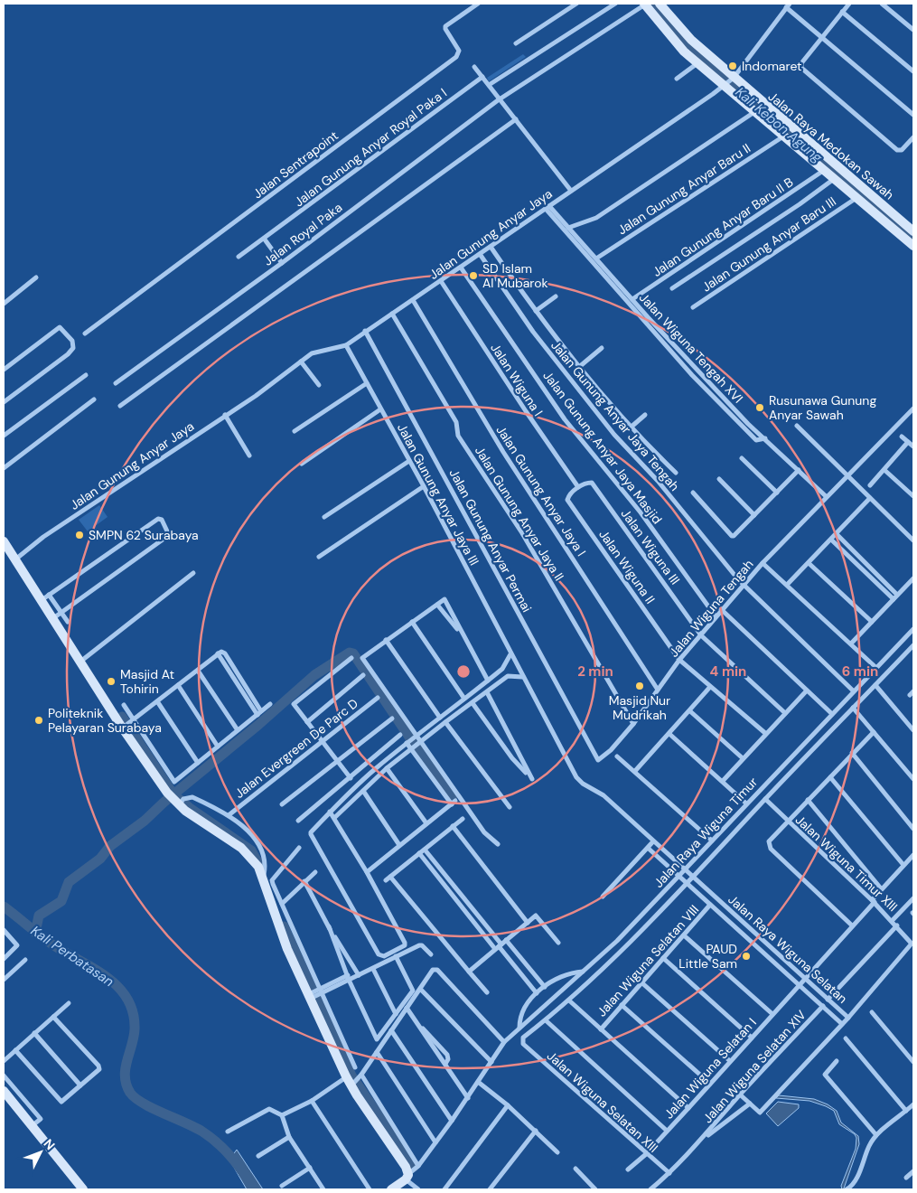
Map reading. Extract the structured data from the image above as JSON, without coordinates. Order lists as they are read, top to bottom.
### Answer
{
  "streets": {
    "street": [
      "Jalan Raya Medokan Sawah",
      "Jalan Gunung Anyar Royal Paka I",
      "Jalan Sentrapoint",
      "Jalan Gunung Anyar Baru II",
      "Jalan Gunung Anyar Baru II B",
      "Jalan Royal Paka",
      "Jalan Gunung Anyar Jaya",
      "Jalan Gunung Anyar Baru III",
      "Jalan Wiguna Tengah XVI",
      "Jalan Wiguna I",
      "Jalan Gunung Anyar Jaya Tengah",
      "Jalan Gunung Anyar Jaya Masjid",
      "Jalan Gunung Anyar Jaya I",
      "Jalan Gunung Anyar Jaya III",
      "Jalan Gunung Anyar Jaya II",
      "Jalan Gunung Anyar Permai",
      "Jalan Wiguna III",
      "Jalan Wiguna II",
      "Jalan Wiguna Tengah",
      "Jalan Evergreen De Parc D",
      "Jalan Raya Wiguna Timur",
      "Jalan Wiguna Timur XIII",
      "Jalan Raya Wiguna Selatan",
      "Jalan Wiguna Selatan VIII",
      "Jalan Wiguna Selatan XIV",
      "Jalan Wiguna Selatan I",
      "Jalan Wiguna Selatan XIII"
    ]
  },
  "crossings": [
    ["Jalan Raya Medokan Sawah", "Jalan Gunung Anyar Baru II"],
    ["Jalan Raya Medokan Sawah", "Jalan Gunung Anyar Baru II B"],
    ["Jalan Raya Medokan Sawah", "Jalan Royal Paka"],
    ["Jalan Raya Medokan Sawah", "Jalan Gunung Anyar Jaya"],
    ["Jalan Raya Medokan Sawah", "Jalan Gunung Anyar Baru III"],
    ["Jalan Gunung Anyar Baru II", "Jalan Wiguna Tengah XVI"],
    ["Jalan Gunung Anyar Baru II B", "Jalan Wiguna Tengah XVI"],
    ["Jalan Gunung Anyar Jaya", "Jalan Wiguna Tengah XVI"],
    ["Jalan Gunung Anyar Jaya", "Jalan Wiguna I"],
    ["Jalan Gunung Anyar Jaya", "Jalan Gunung Anyar Jaya Tengah"],
    ["Jalan Gunung Anyar Jaya", "Jalan Gunung Anyar Jaya Masjid"],
    ["Jalan Gunung Anyar Jaya", "Jalan Gunung Anyar Jaya I"],
    ["Jalan Gunung Anyar Jaya", "Jalan Gunung Anyar Jaya III"],
    ["Jalan Gunung Anyar Jaya", "Jalan Gunung Anyar Jaya II"],
    ["Jalan Gunung Anyar Jaya", "Jalan Gunung Anyar Permai"],
    ["Jalan Wiguna Tengah XVI", "Jalan Wiguna Tengah"],
    ["Jalan Wiguna I", "Jalan Wiguna III"],
    ["Jalan Wiguna I", "Jalan Wiguna II"],
    ["Jalan Gunung Anyar Jaya Tengah", "Jalan Wiguna Tengah"],
    ["Jalan Gunung Anyar Jaya Tengah", "Jalan Raya Wiguna Timur"],
    ["Jalan Gunung Anyar Jaya Masjid", "Jalan Wiguna Tengah"],
    ["Jalan Gunung Anyar Jaya I", "Jalan Wiguna Tengah"],
    ["Jalan Gunung Anyar Jaya III", "Jalan Raya Wiguna Selatan"],
    ["Jalan Gunung Anyar Jaya II", "Jalan Wiguna Tengah"],
    ["Jalan Gunung Anyar Permai", "Jalan Wiguna Tengah"],
    ["Jalan Wiguna III", "Jalan Wiguna II"],
    ["Jalan Wiguna III", "Jalan Wiguna Tengah"],
    ["Jalan Wiguna II", "Jalan Wiguna Tengah"],
    ["Jalan Raya Wiguna Timur", "Jalan Wiguna Timur XIII"],
    ["Jalan Raya Wiguna Timur", "Jalan Raya Wiguna Selatan"],
    ["Jalan Raya Wiguna Timur", "Jalan Wiguna Selatan XIII"],
    ["Jalan Wiguna Timur XIII", "Jalan Raya Wiguna Selatan"],
    ["Jalan Wiguna Timur XIII", "Jalan Wiguna Selatan I"],
    ["Jalan Raya Wiguna Selatan", "Jalan Wiguna Selatan VIII"],
    ["Jalan Raya Wiguna Selatan", "Jalan Wiguna Selatan XIV"],
    ["Jalan Raya Wiguna Selatan", "Jalan Wiguna Selatan I"],
    ["Jalan Wiguna Selatan XIV", "Jalan Wiguna Selatan XIII"],
    ["Jalan Wiguna Selatan I", "Jalan Wiguna Selatan XIII"]
  ],
  "water": ["Kali Kebon Agung", "Kali Perbatasan"],
  "places": [
    "Indomaret",
    "SD Islam Al Mubarok",
    "Rusunawa Gunung Anyar Sawah",
    "SMPN 62 Surabaya",
    "Masjid At Tohirin",
    "Masjid Nur Mudrikah",
    "Politeknik Pelayaran Surabaya",
    "PAUD Little Sam"
  ],
  "north": "top right",
  "rings": ["2 min", "4 min", "6 min"]
}
